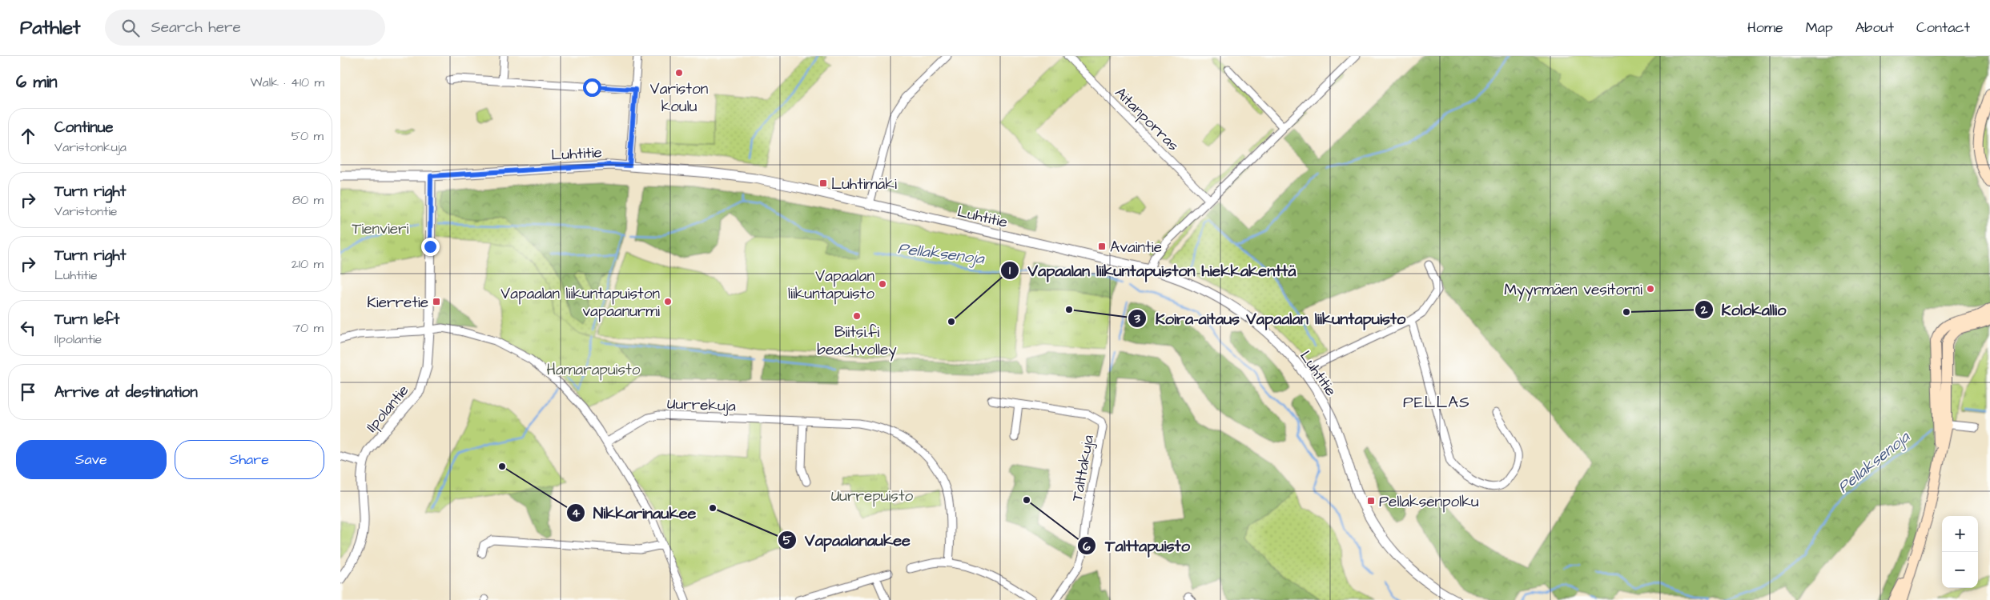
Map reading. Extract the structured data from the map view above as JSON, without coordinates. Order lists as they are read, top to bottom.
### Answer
{
  "streets": {
    "street": [
      "Aitanporras",
      "Luhtitie",
      "Uurrekuja",
      "Ilpolantie",
      "Talttakuja"
    ]
  },
  "crossings": [
    ["Luhtitie", "Ilpolantie"]
  ],
  "districts": ["PELLAS"],
  "water": ["Pellaksenoja"],
  "parks": ["Tienvieri", "Hamarapuisto", "Uurrepuisto"],
  "places": {
    "other": [
      "Variston koulu",
      "Vapaalan liikuntapuisto",
      "Myyrmäen vesitorni",
      "Vapaalan liikuntapuiston vapaanurmi",
      "Koira-aitaus Vapaalan liikuntapuisto",
      "Kolokallio",
      "Biitsi.fi beachvolley",
      "Vapaalan liikuntapuiston hiekkakenttä",
      "Nikkarinaukee",
      "Talttapuisto",
      "Vapaalanaukee"
    ],
    "transit": [
      "Luhtimäki",
      "Avaintie",
      "Kierretie",
      "Pellaksenpolku"
    ]
  },
  "page": {
    "header": "Pathlet",
    "search": "Search here",
    "nav": [
      "Home",
      "Map",
      "About",
      "Contact"
    ],
    "heading": ["6 min", "Walk · 410 m"],
    "list": [
      ["Continue", "Varistonkuja", "50 m"],
      ["Turn right", "Varistontie", "80 m"],
      ["Turn right", "Luhtitie", "210 m"],
      ["Turn left", "Ilpolantie", "70 m"],
      "Arrive at destination"
    ],
    "buttons": ["Save", "Share"],
    "map_buttons": ["+", "−"]
  }
}
